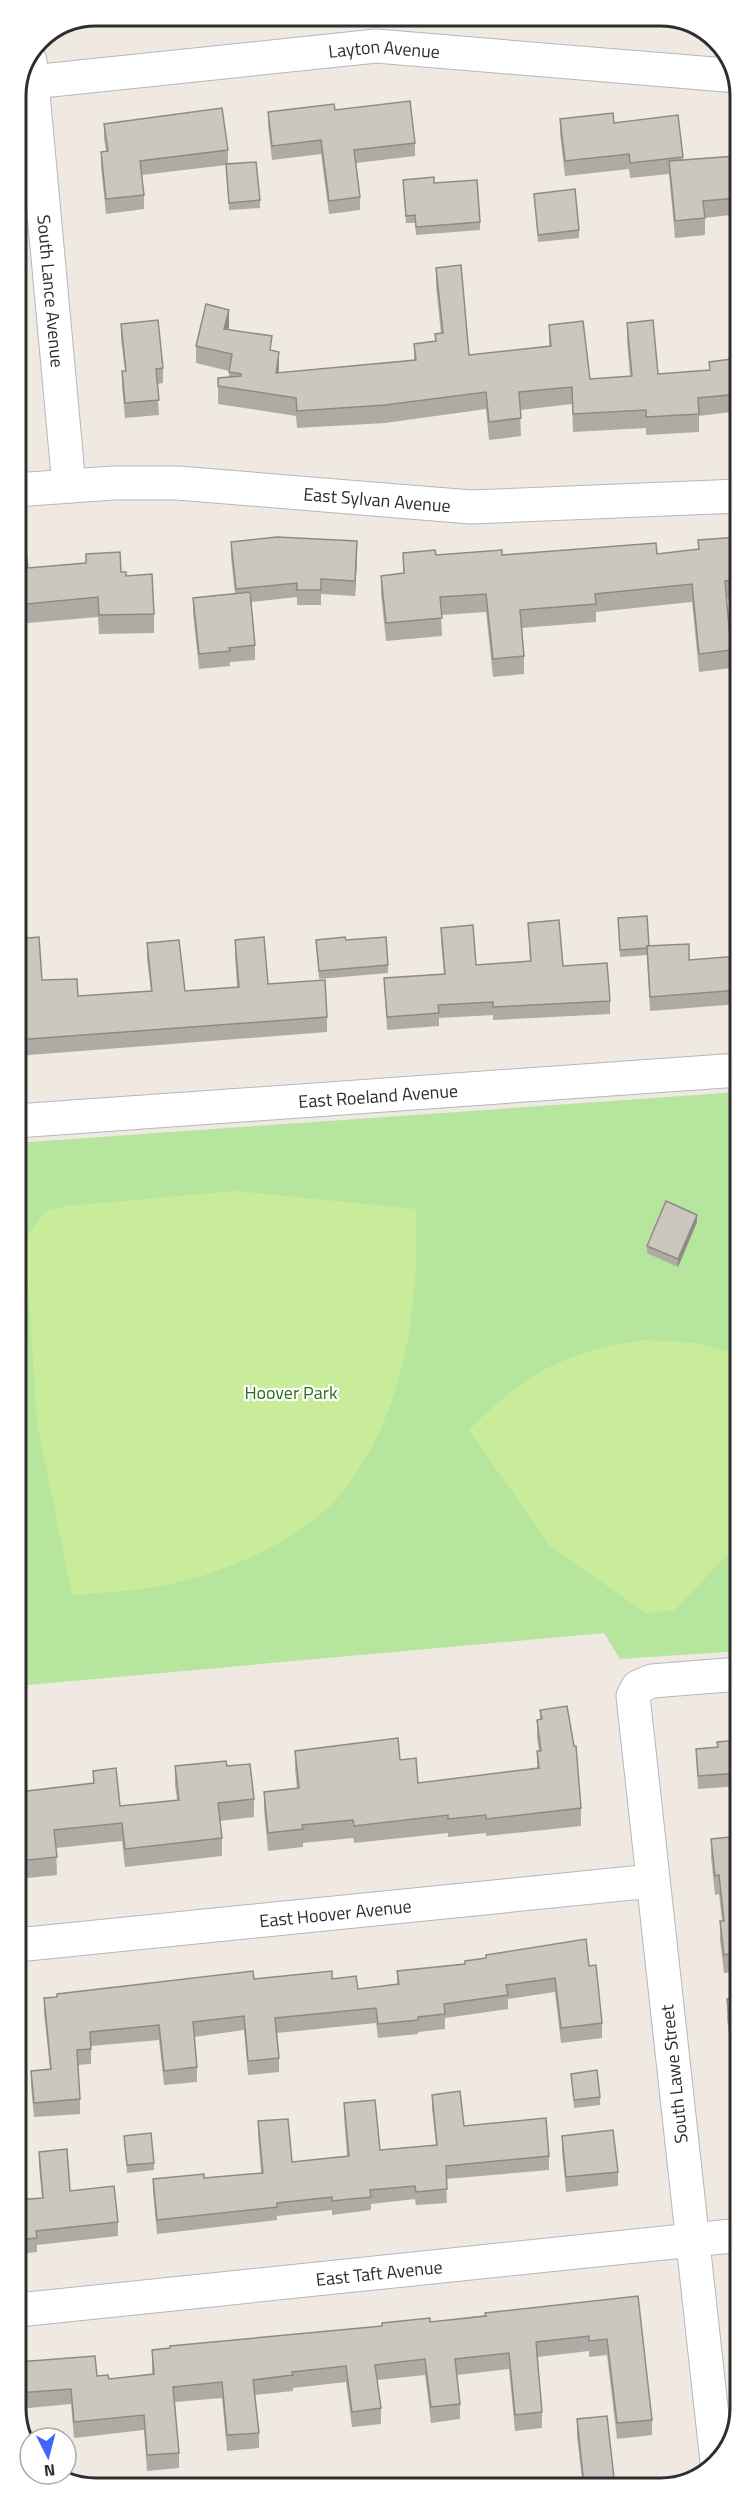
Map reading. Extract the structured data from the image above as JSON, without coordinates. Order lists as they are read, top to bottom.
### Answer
{
  "streets": {
    "street": [
      "Layton Avenue",
      "South Lance Avenue",
      "East Sylvan Avenue",
      "East Roeland Avenue",
      "East Hoover Avenue",
      "South Lawe Street",
      "East Taft Avenue"
    ]
  },
  "crossings": [
    ["Layton Avenue", "South Lance Avenue"],
    ["South Lance Avenue", "East Sylvan Avenue"],
    ["East Hoover Avenue", "South Lawe Street"],
    ["South Lawe Street", "East Taft Avenue"]
  ],
  "parks": ["Hoover Park"],
  "north": "bottom"
}
